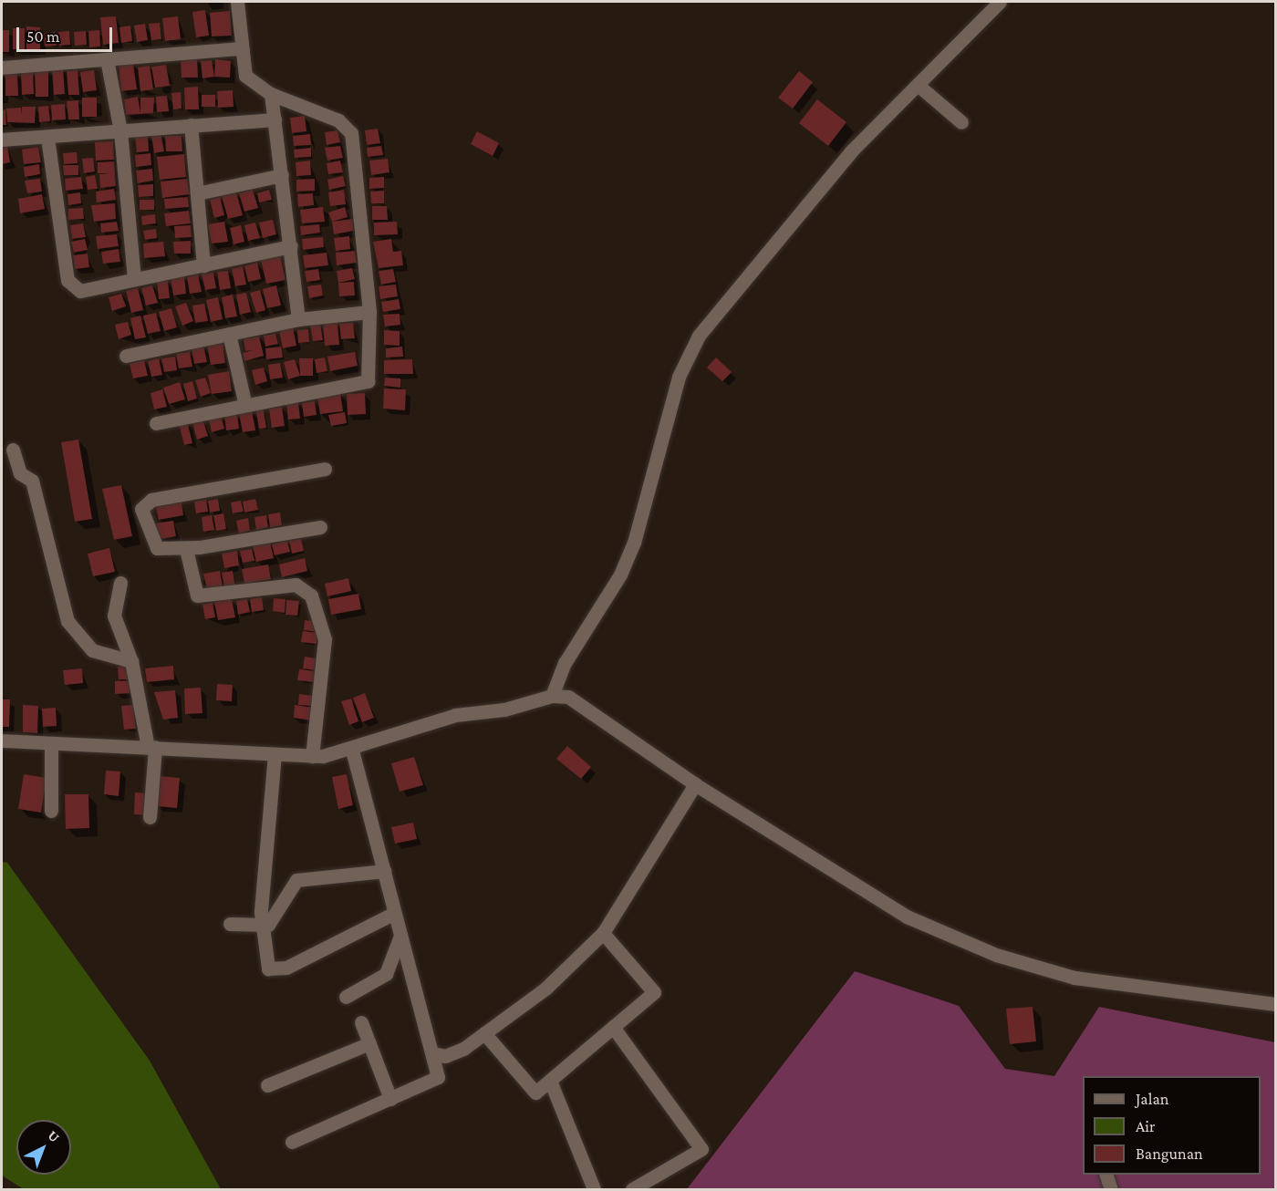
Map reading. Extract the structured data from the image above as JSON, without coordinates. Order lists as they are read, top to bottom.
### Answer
{
  "legend": ["Jalan", "Air", "Bangunan"],
  "scale_bar": "50 m",
  "north": "top right"
}
